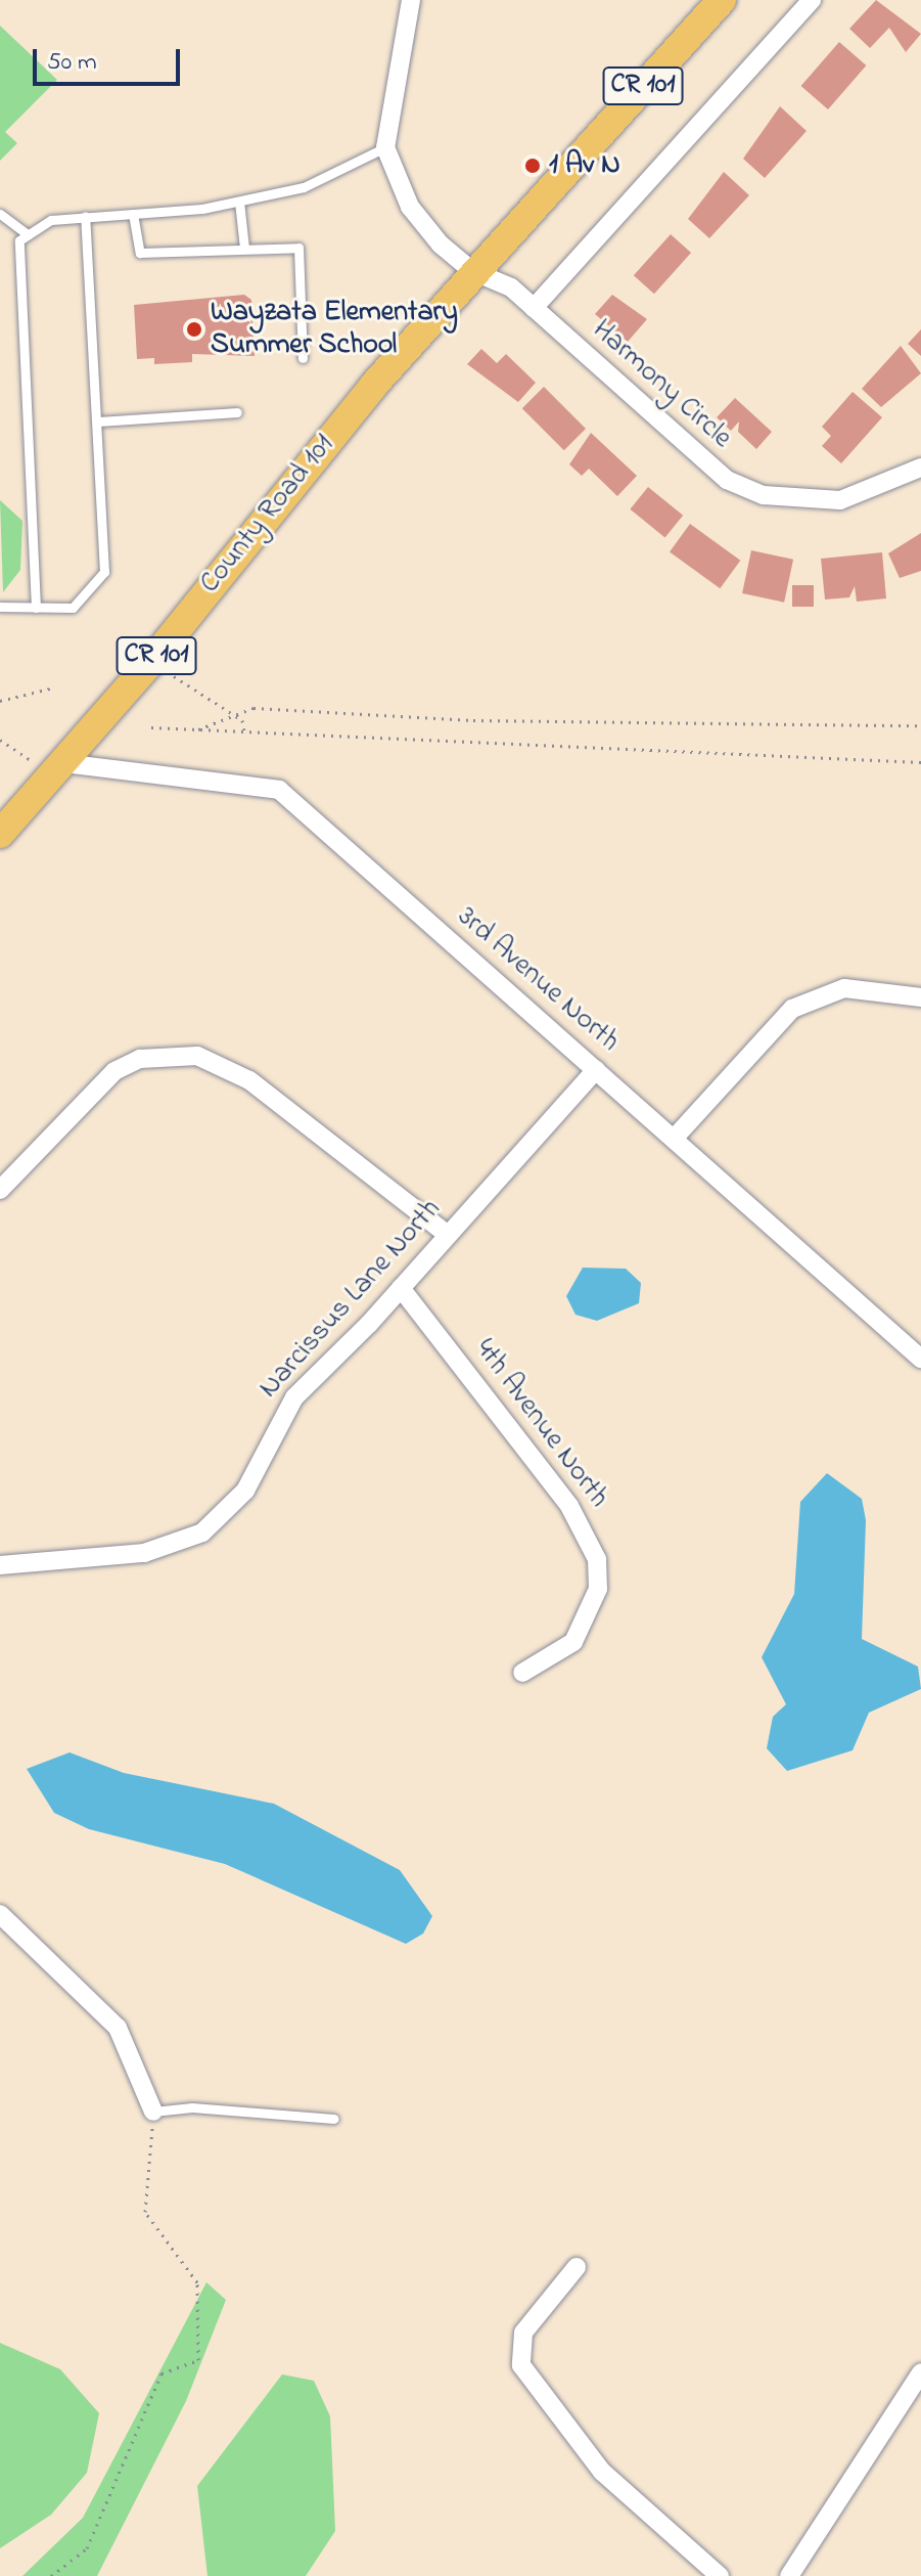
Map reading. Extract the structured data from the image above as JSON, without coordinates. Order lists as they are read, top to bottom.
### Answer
{
  "streets": {
    "main road": ["CR 101", "County Road 101"],
    "street": [
      "Harmony Circle",
      "3rd Avenue North",
      "Narcissus Lane North",
      "4th Avenue North"
    ]
  },
  "crossings": [
    ["CR 101", "Harmony Circle"],
    ["CR 101", "County Road 101"],
    ["Harmony Circle", "County Road 101"],
    ["County Road 101", "3rd Avenue North"],
    ["3rd Avenue North", "Narcissus Lane North"],
    ["Narcissus Lane North", "4th Avenue North"]
  ],
  "places": ["1 Av N", "Wayzata Elementary Summer School"],
  "scale_bar": "50 m"
}
